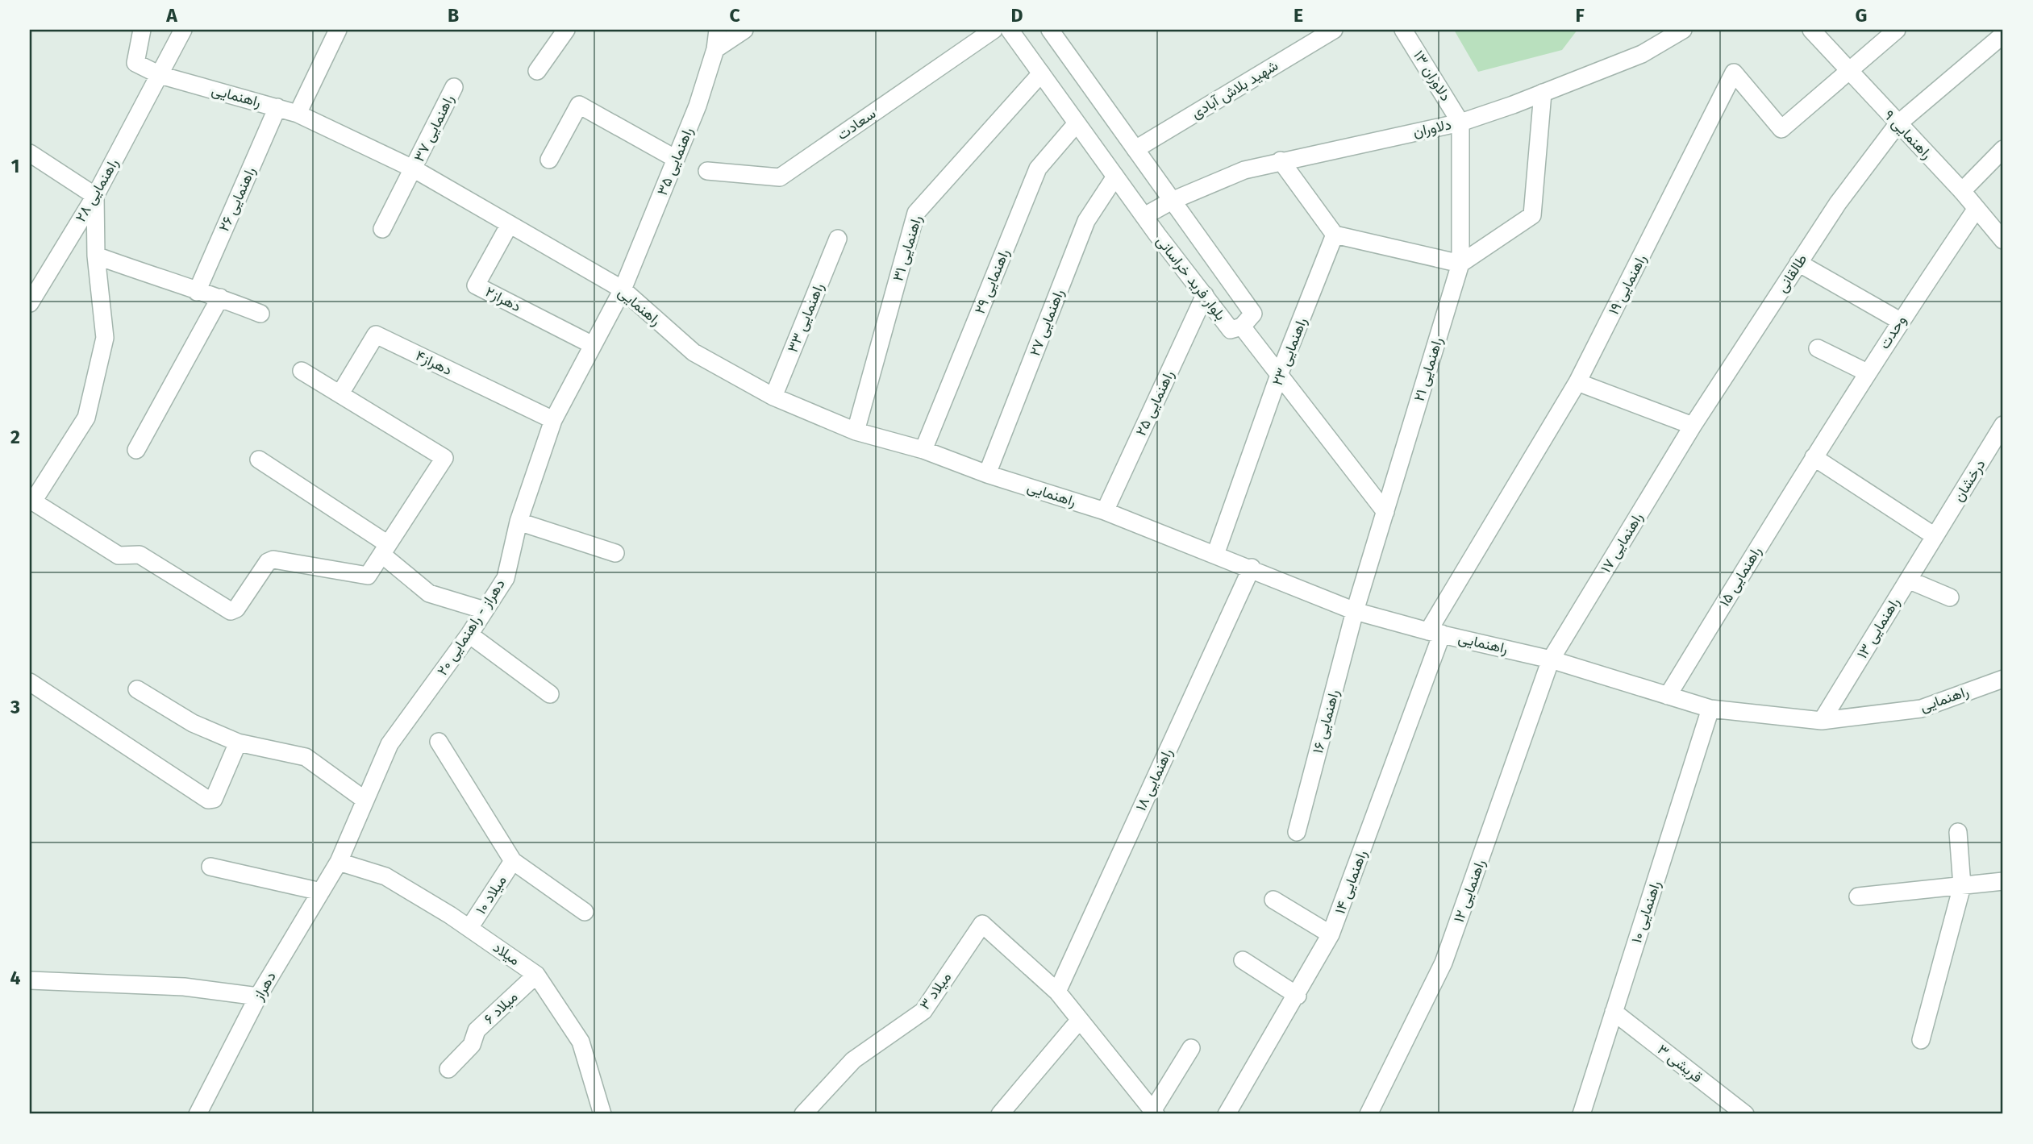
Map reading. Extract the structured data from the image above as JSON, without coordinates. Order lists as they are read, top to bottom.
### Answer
{
  "streets": {
    "street": [
      "دلاوران ۱۳",
      "شهید بلاش آبادی",
      "راهنمایی",
      "سعادت",
      "راهنمایی ۳۷",
      "دلاوران",
      "راهنمایی ۹",
      "راهنمایی ۳۵",
      "راهنمایی ۲۸",
      "راهنمایی ۲۶",
      "راهنمایی ۳۱",
      "طالقانی",
      "بلوار فرید خراسانی",
      "راهنمایی ۲۹",
      "راهنمایی ۱۹",
      "دهراز۲",
      "راهنمایی ۳۳",
      "راهنمایی ۲۷",
      "وحدت",
      "راهنمایی ۲۳",
      "دهراز۴",
      "راهنمایی ۲۱",
      "راهنمایی ۲۵",
      "درخشان",
      "راهنمایی ۱۷",
      "راهنمایی ۱۵",
      "دهراز - راهنمایی ۲۰",
      "راهنمایی ۱۳",
      "راهنمایی ۱۶",
      "راهنمایی ۱۸",
      "راهنمایی ۱۴",
      "راهنمایی ۱۲",
      "میلاد ۱۰",
      "راهنمایی ۱۰",
      "میلاد",
      "دهراز",
      "میلاد ۳",
      "میلاد ۶",
      "قریشی ۳"
    ]
  },
  "crossings": [
    ["دلاوران ۱۳", "دلاوران"],
    ["دلاوران ۱۳", "راهنمایی ۲۱"],
    ["شهید بلاش آبادی", "بلوار فرید خراسانی"],
    ["راهنمایی", "راهنمایی ۳۷"],
    ["راهنمایی", "راهنمایی ۳۵"],
    ["راهنمایی", "راهنمایی ۲۸"],
    ["راهنمایی", "راهنمایی ۲۶"],
    ["راهنمایی", "راهنمایی ۳۱"],
    ["راهنمایی", "راهنمایی ۲۹"],
    ["راهنمایی", "راهنمایی ۱۹"],
    ["راهنمایی", "دهراز۲"],
    ["راهنمایی", "راهنمایی ۳۳"],
    ["راهنمایی", "راهنمایی ۲۷"],
    ["راهنمایی", "راهنمایی ۲۳"],
    ["راهنمایی", "راهنمایی ۲۱"],
    ["راهنمایی", "راهنمایی ۲۵"],
    ["راهنمایی", "راهنمایی ۱۷"],
    ["راهنمایی", "راهنمایی ۱۵"],
    ["راهنمایی", "دهراز - راهنمایی ۲۰"],
    ["راهنمایی", "راهنمایی ۱۳"],
    ["راهنمایی", "راهنمایی ۱۶"],
    ["راهنمایی", "راهنمایی ۱۸"],
    ["راهنمایی", "راهنمایی ۱۴"],
    ["راهنمایی", "راهنمایی ۱۲"],
    ["راهنمایی", "راهنمایی ۱۰"],
    ["دلاوران", "بلوار فرید خراسانی"],
    ["دلاوران", "راهنمایی ۲۱"],
    ["راهنمایی ۹", "طالقانی"],
    ["راهنمایی ۹", "راهنمایی ۱۹"],
    ["راهنمایی ۹", "وحدت"],
    ["راهنمایی ۳۵", "دهراز - راهنمایی ۲۰"],
    ["راهنمایی ۳۱", "بلوار فرید خراسانی"],
    ["طالقانی", "راهنمایی ۱۷"],
    ["بلوار فرید خراسانی", "راهنمایی ۲۹"],
    ["بلوار فرید خراسانی", "راهنمایی ۲۷"],
    ["بلوار فرید خراسانی", "راهنمایی ۲۵"],
    ["راهنمایی ۱۹", "راهنمایی ۱۴"],
    ["دهراز۲", "دهراز - راهنمایی ۲۰"],
    ["وحدت", "راهنمایی ۱۵"],
    ["دهراز۴", "دهراز - راهنمایی ۲۰"],
    ["راهنمایی ۲۱", "راهنمایی ۱۶"],
    ["درخشان", "راهنمایی ۱۳"],
    ["راهنمایی ۱۷", "راهنمایی ۱۲"],
    ["دهراز - راهنمایی ۲۰", "میلاد"],
    ["دهراز - راهنمایی ۲۰", "دهراز"],
    ["راهنمایی ۱۸", "میلاد ۳"],
    ["میلاد ۱۰", "میلاد"],
    ["راهنمایی ۱۰", "قریشی ۳"],
    ["میلاد", "دهراز"],
    ["میلاد", "میلاد ۶"]
  ],
  "grid": {
    "columns": [
      "A",
      "B",
      "C",
      "D",
      "E",
      "F",
      "G"
    ],
    "rows": [
      "1",
      "2",
      "3",
      "4"
    ]
  }
}
